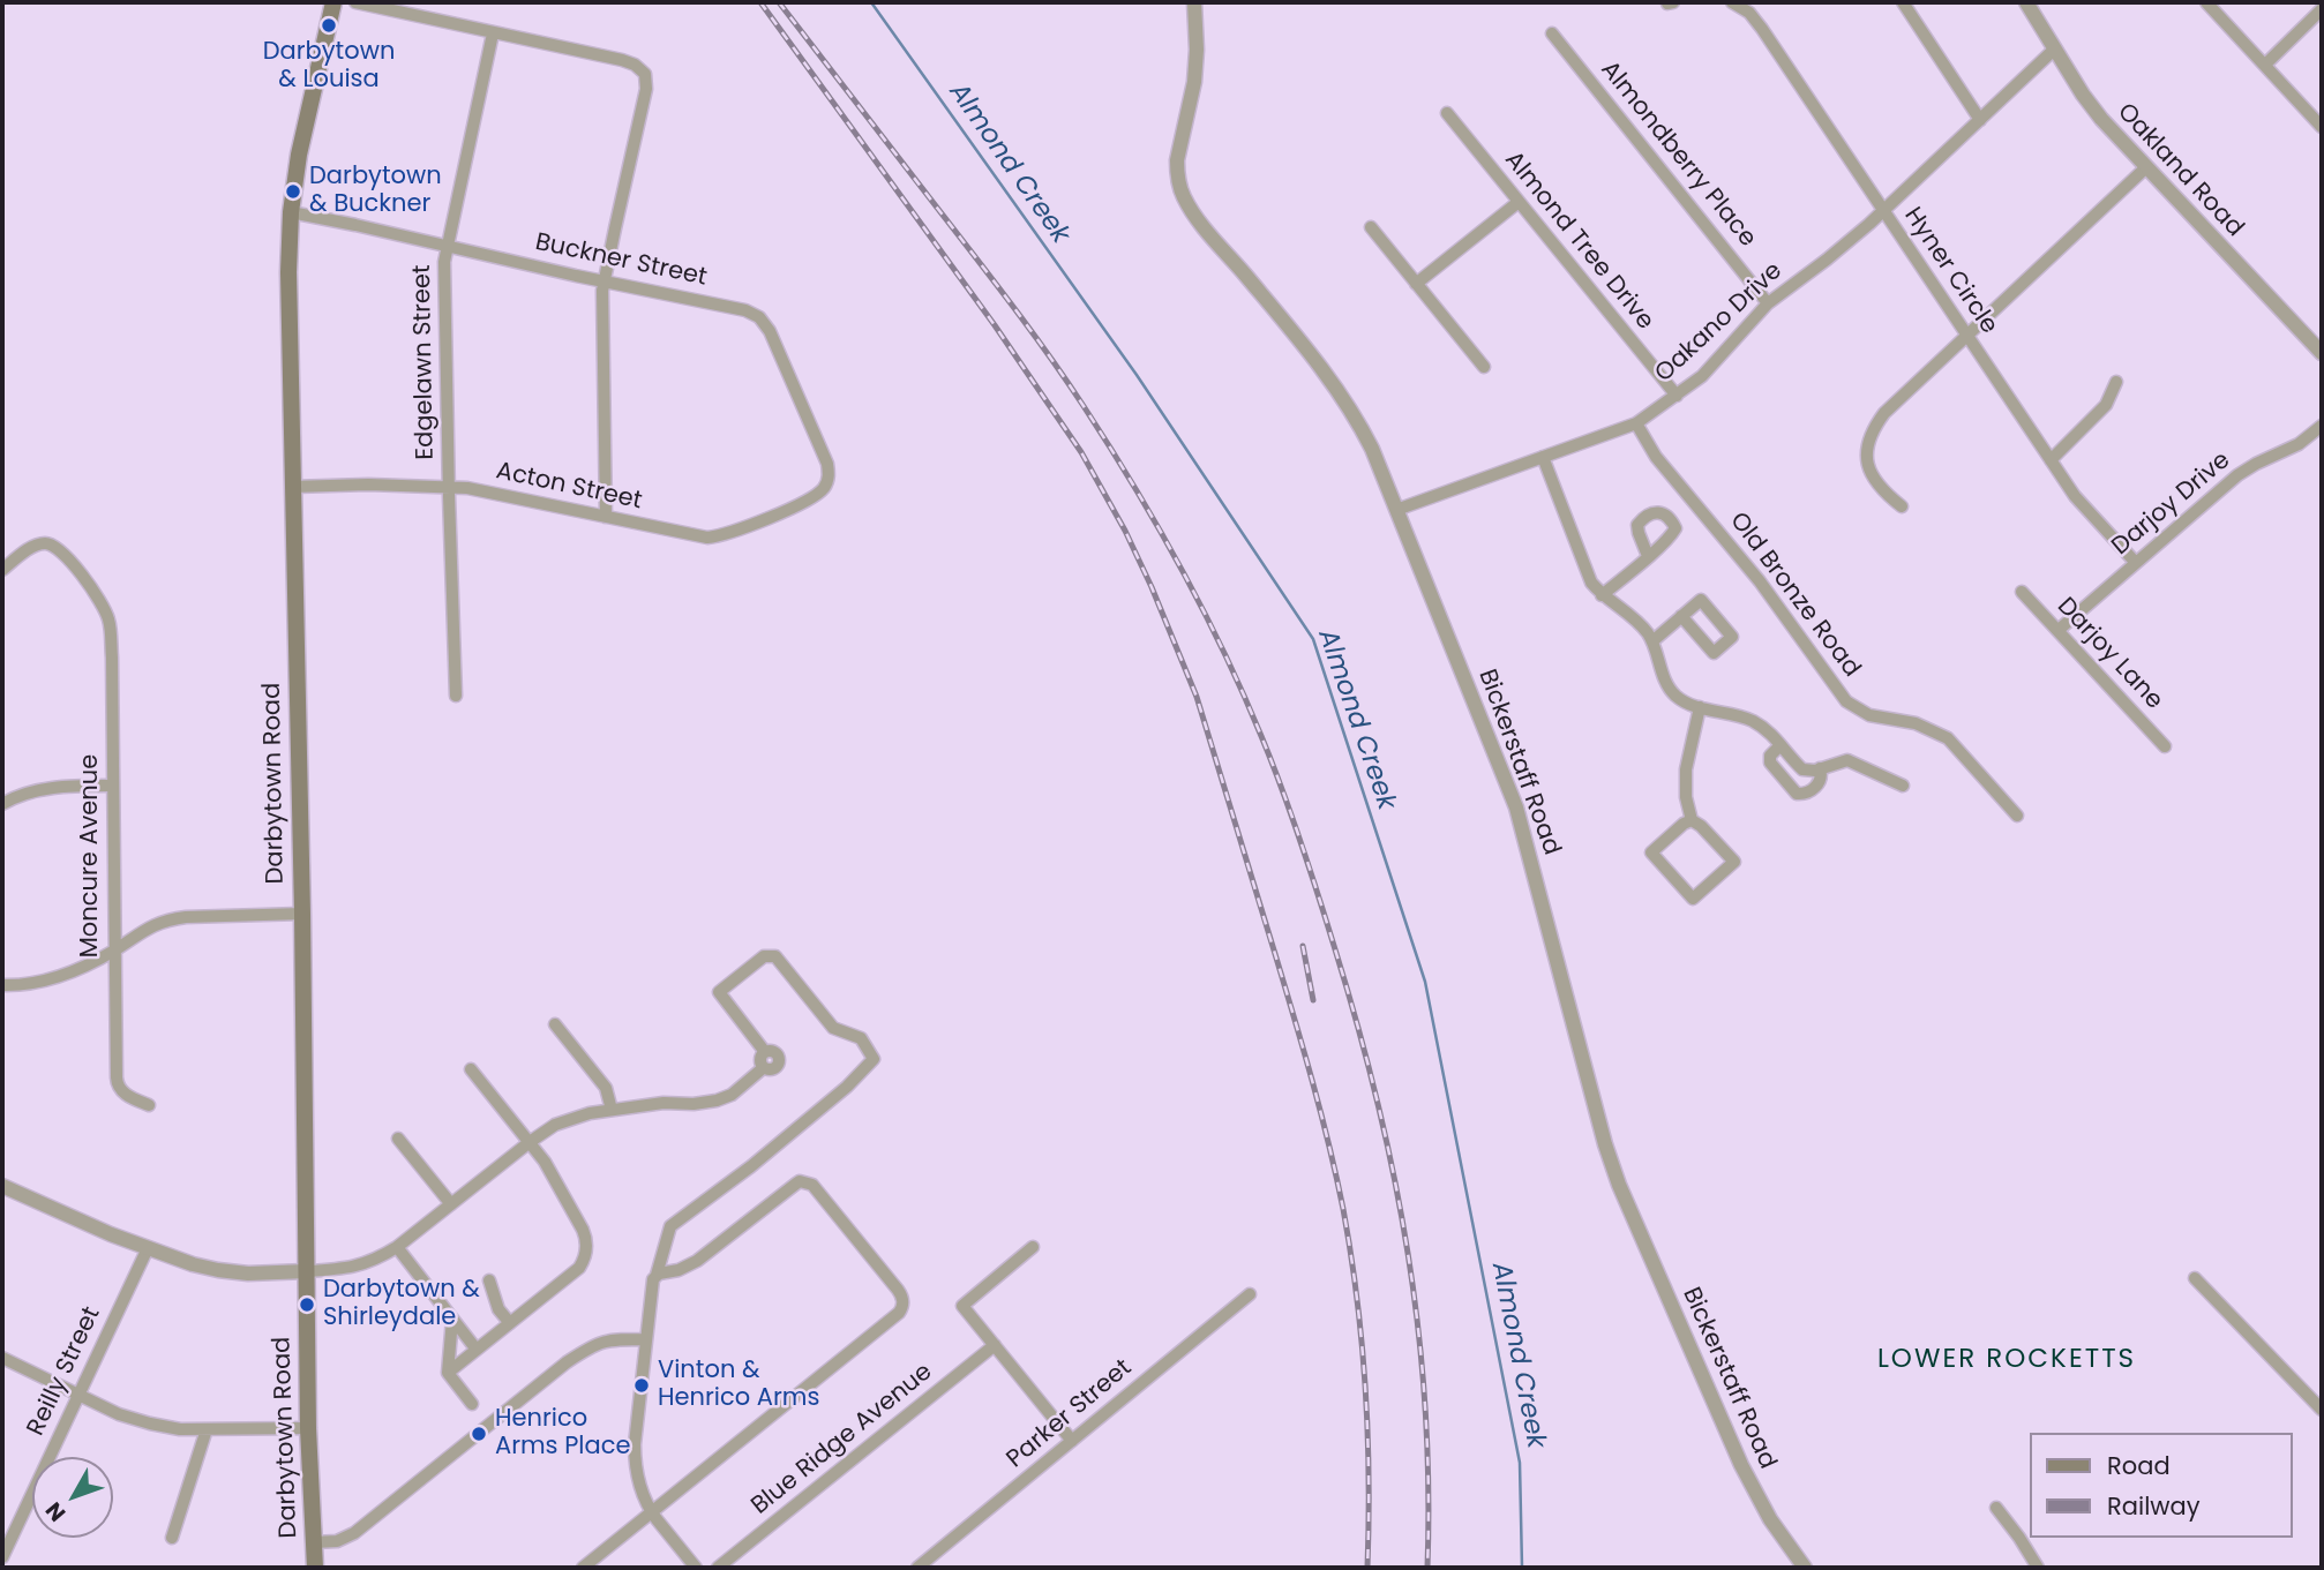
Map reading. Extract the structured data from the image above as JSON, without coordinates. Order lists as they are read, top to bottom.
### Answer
{
  "streets": {
    "main road": ["Darbytown Road"],
    "street": [
      "Almondberry Place",
      "Oakland Road",
      "Almond Tree Drive",
      "Buckner Street",
      "Hyner Circle",
      "Oakano Drive",
      "Edgelawn Street",
      "Acton Street",
      "Darjoy Drive",
      "Old Bronze Road",
      "Darjoy Lane",
      "Bickerstaff Road",
      "Moncure Avenue",
      "Reilly Street",
      "Parker Street",
      "Blue Ridge Avenue"
    ]
  },
  "crossings": [
    ["Almondberry Place", "Oakano Drive"],
    ["Oakland Road", "Oakano Drive"],
    ["Almond Tree Drive", "Oakano Drive"],
    ["Buckner Street", "Edgelawn Street"],
    ["Buckner Street", "Acton Street"],
    ["Buckner Street", "Darbytown Road"],
    ["Hyner Circle", "Oakano Drive"],
    ["Hyner Circle", "Darjoy Drive"],
    ["Oakano Drive", "Old Bronze Road"],
    ["Oakano Drive", "Bickerstaff Road"],
    ["Edgelawn Street", "Acton Street"],
    ["Acton Street", "Darbytown Road"],
    ["Darjoy Drive", "Darjoy Lane"]
  ],
  "districts": ["LOWER ROCKETTS"],
  "water": ["Almond Creek"],
  "places": [
    "Darbytown & Louisa",
    "Darbytown & Buckner",
    "Darbytown & Shirleydale",
    "Vinton & Henrico Arms",
    "Henrico Arms Place"
  ],
  "legend": ["Road", "Railway"],
  "north": "bottom left"
}
